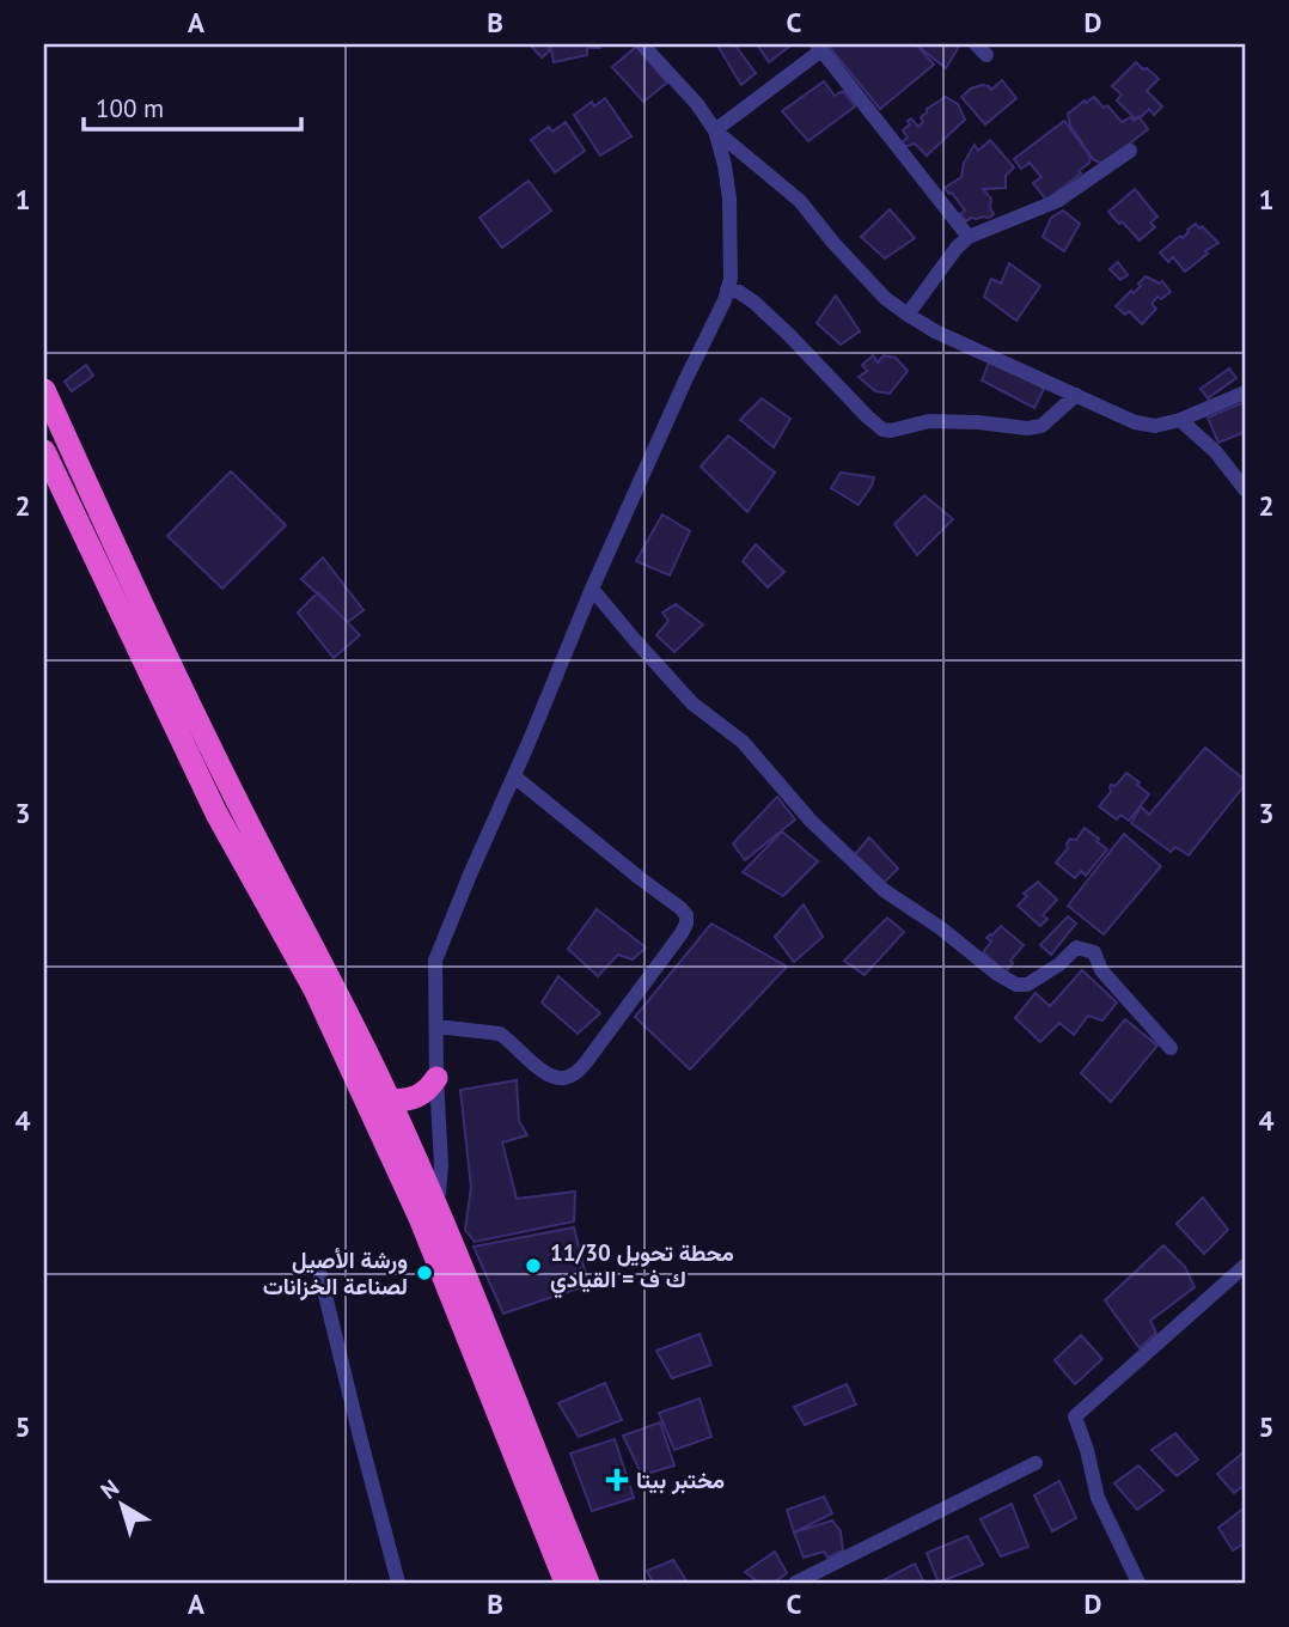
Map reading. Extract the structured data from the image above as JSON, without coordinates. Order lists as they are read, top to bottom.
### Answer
{
  "places": {
    "other": ["محطة تحويل 11/30 ك ف = القيادي", "ورشة الأصيل لصناعة الخزانات"],
    "health": ["مختبر بيتا"]
  },
  "scale_bar": "100 m",
  "north": "top left",
  "grid": {
    "columns": [
      "A",
      "B",
      "C",
      "D"
    ],
    "rows": [
      "1",
      "2",
      "3",
      "4",
      "5"
    ]
  }
}
